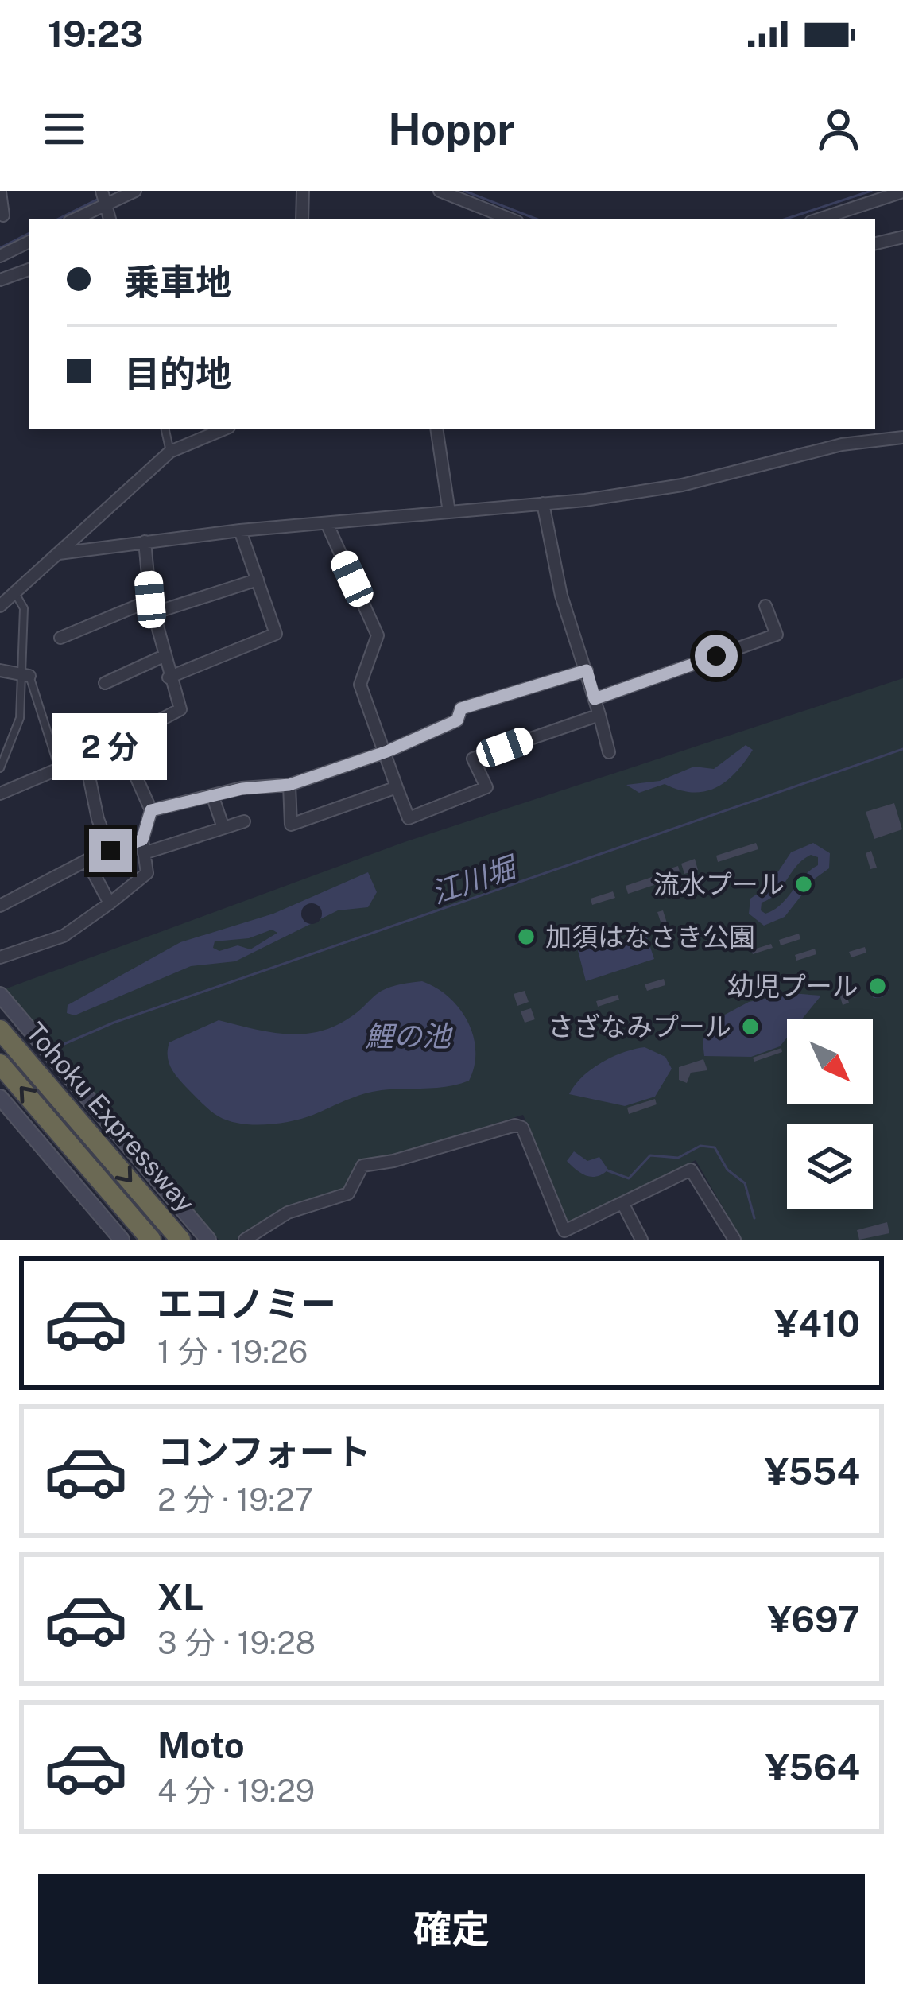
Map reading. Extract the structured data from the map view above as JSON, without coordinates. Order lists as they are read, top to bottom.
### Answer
{
  "streets": {
    "highway": ["Tohoku Expressway"]
  },
  "water": ["江川堀", "鯉の池"],
  "places": [
    "流水プール",
    "加須はなさき公園",
    "幼児プール",
    "さざなみプール"
  ],
  "north": "bottom right",
  "page": {
    "status": "19:23",
    "header": "Hoppr",
    "banner": ["乗車地", "目的地"],
    "bubble": "2 分",
    "list": [
      {
        "name": "エコノミー",
        "note": "1 分 · 19:26",
        "value": "¥410"
      },
      {
        "name": "コンフォート",
        "note": "2 分 · 19:27",
        "value": "¥554"
      },
      {
        "name": "XL",
        "note": "3 分 · 19:28",
        "value": "¥697"
      },
      {
        "name": "Moto",
        "note": "4 分 · 19:29",
        "value": "¥564"
      }
    ],
    "buttons": "確定"
  }
}
